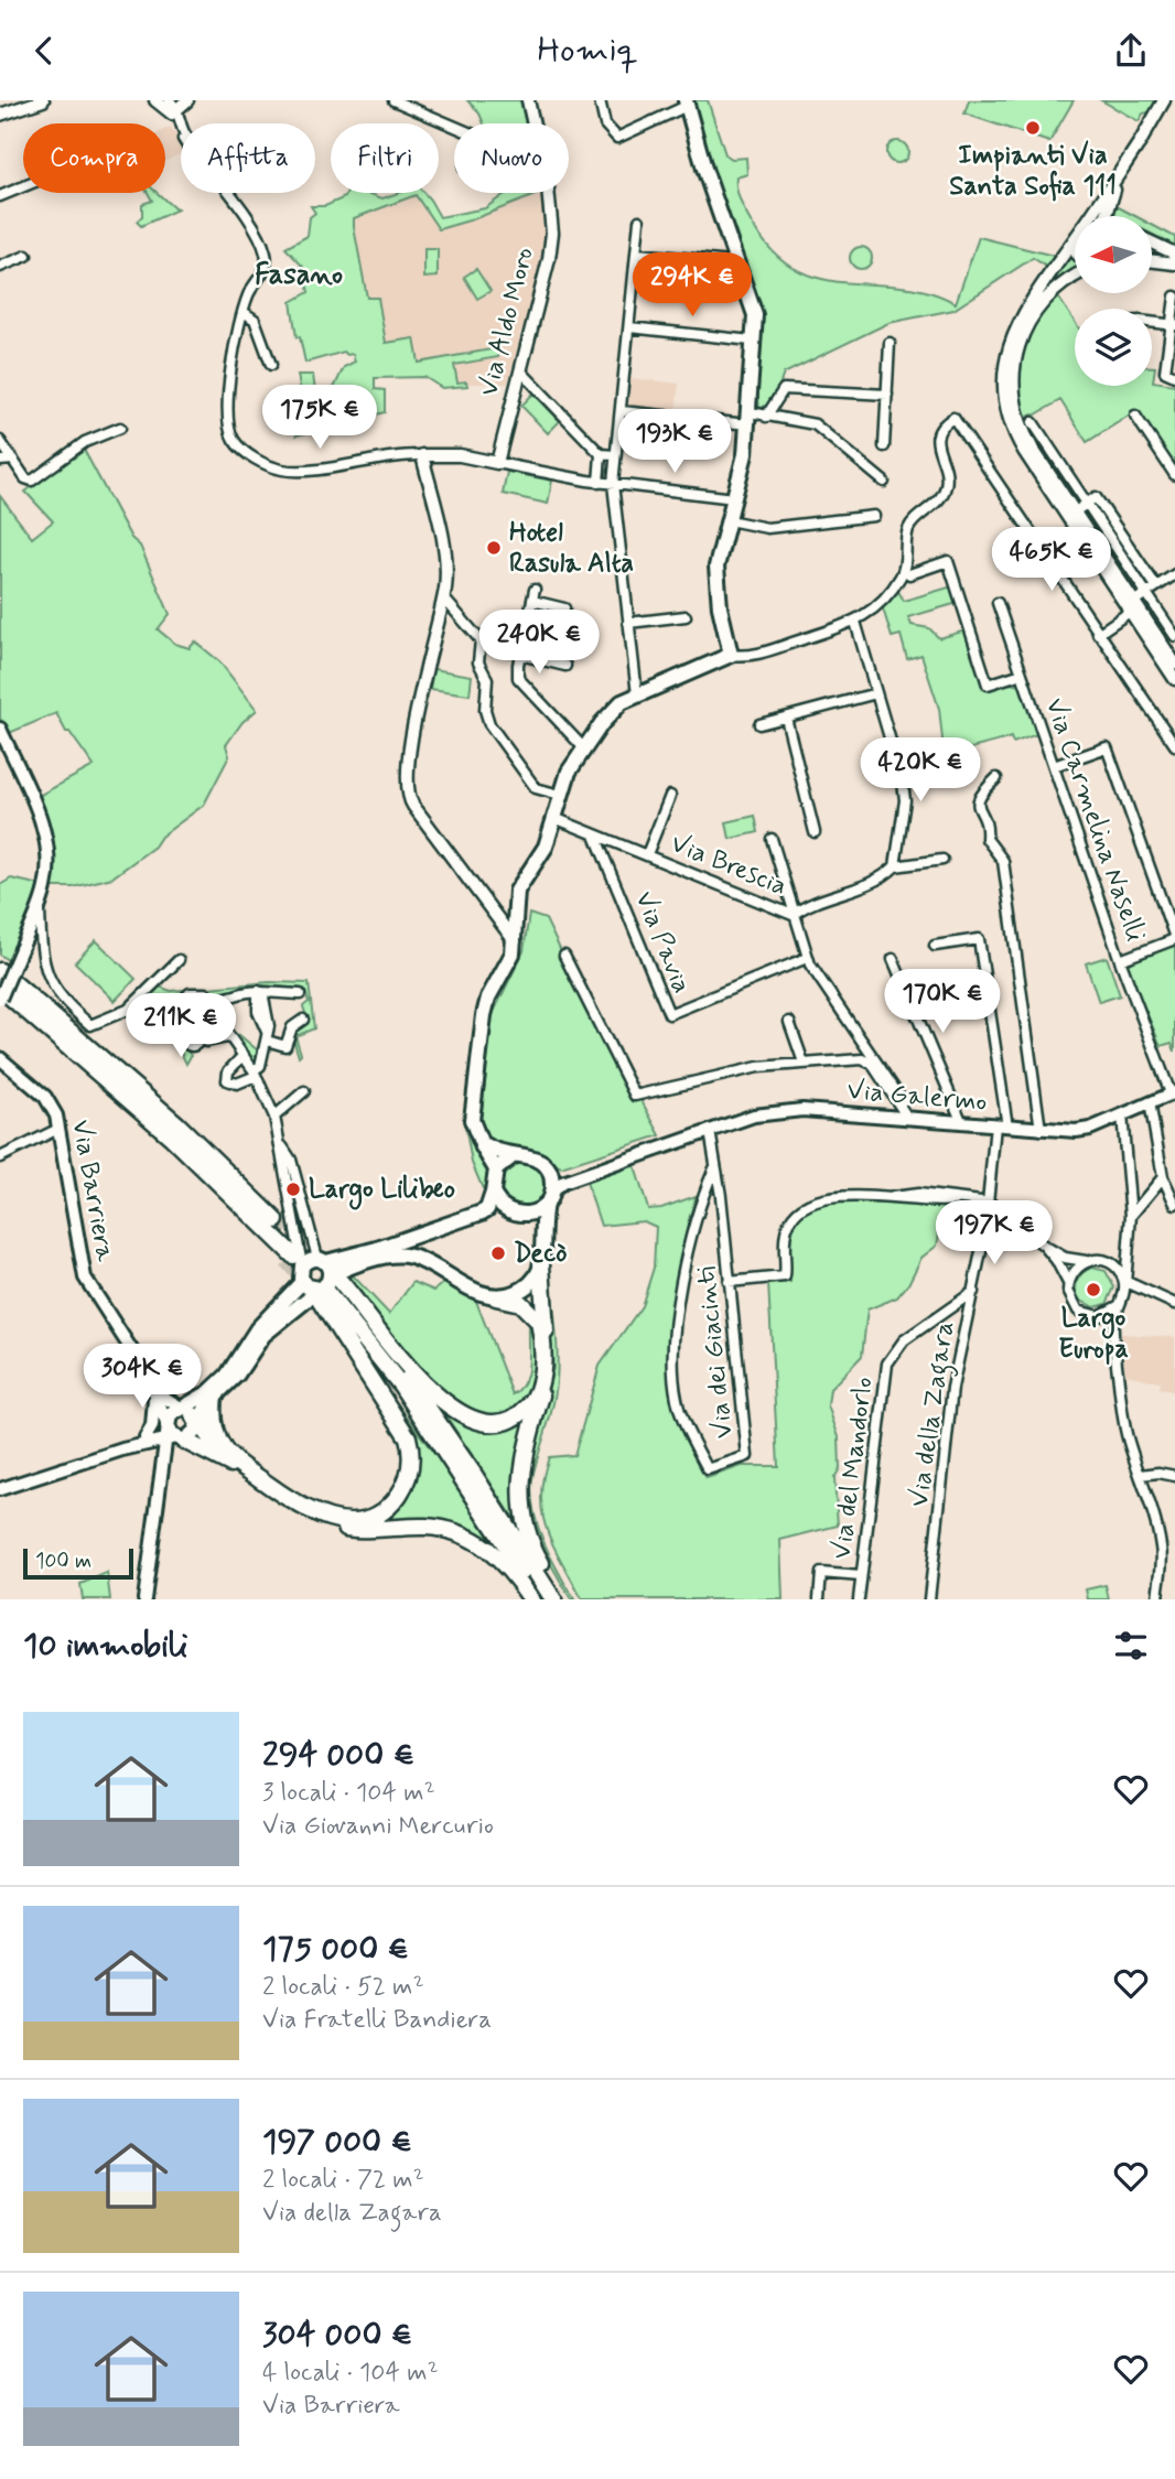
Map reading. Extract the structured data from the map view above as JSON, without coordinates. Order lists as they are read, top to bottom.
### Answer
{
  "streets": {
    "main road": ["Via Galermo", "Via Barriera"],
    "street": [
      "Via Aldo Moro",
      "Via Carmelina Naselli",
      "Via Brescia",
      "Via Pavia",
      "Via dei Giacinti",
      "Via della Zagara",
      "Via del Mandorlo"
    ]
  },
  "crossings": [
    ["Via Carmelina Naselli", "Via Galermo"],
    ["Via Brescia", "Via Pavia"],
    ["Via Brescia", "Via Galermo"],
    ["Via Galermo", "Via dei Giacinti"],
    ["Via della Zagara", "Via del Mandorlo"]
  ],
  "districts": ["Fasano"],
  "places": [
    "Impianti Via Santa Sofia 111",
    "Hotel Rasula Alta",
    "Largo Lilibeo",
    "Decò",
    "Largo Europa"
  ],
  "scale_bar": "100 m",
  "north": "left",
  "page": {
    "header": "Homiq",
    "chip": [
      "Compra",
      "Affitta",
      "Filtri",
      "Nuovo"
    ],
    "price": [
      "294K €",
      "175K €",
      "193K €",
      "465K €",
      "240K €",
      "420K €",
      "170K €",
      "211K €",
      "197K €",
      "304K €"
    ],
    "scale": "100 m",
    "heading": "10 immobili",
    "list": [
      {
        "name": "294 000 €",
        "note": "3 locali · 104 m² · Via Giovanni Mercurio"
      },
      {
        "name": "175 000 €",
        "note": "2 locali · 52 m² · Via Fratelli Bandiera"
      },
      {
        "name": "197 000 €",
        "note": "2 locali · 72 m² · Via della Zagara"
      },
      {
        "name": "304 000 €",
        "note": "4 locali · 104 m² · Via Barriera"
      }
    ]
  }
}
